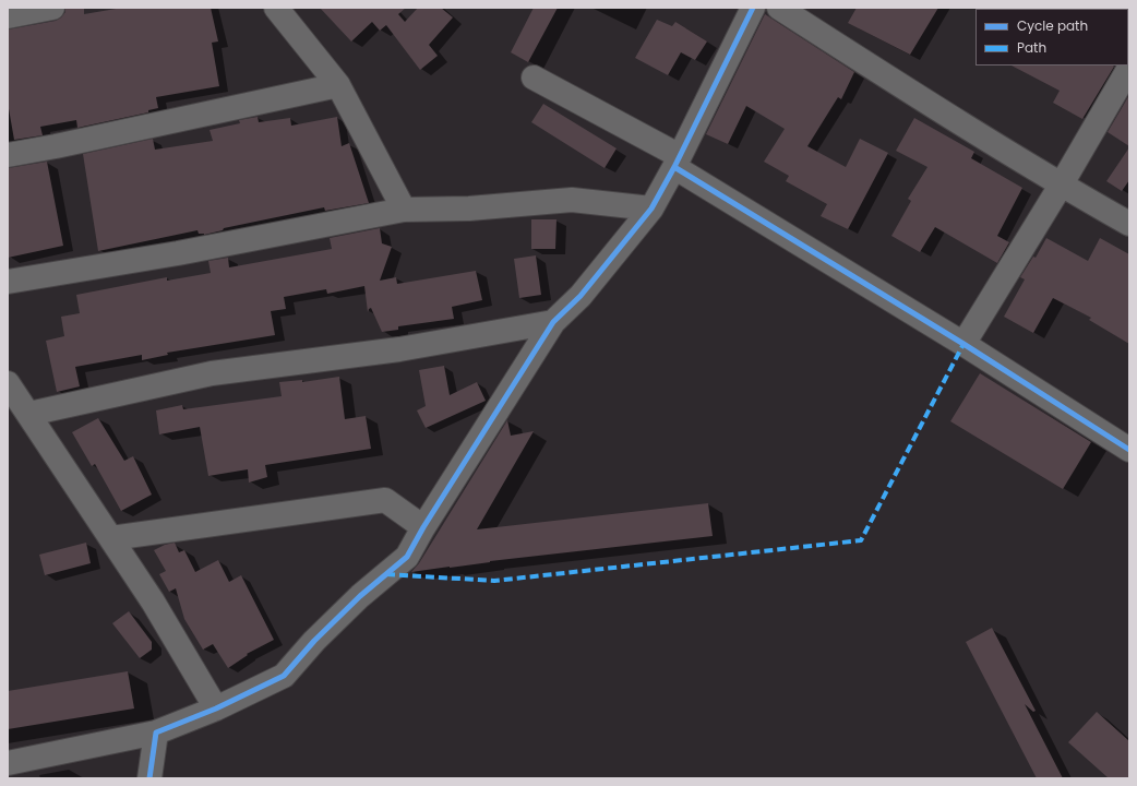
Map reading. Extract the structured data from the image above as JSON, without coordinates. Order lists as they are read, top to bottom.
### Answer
{
  "legend": ["Cycle path", "Path"]
}
